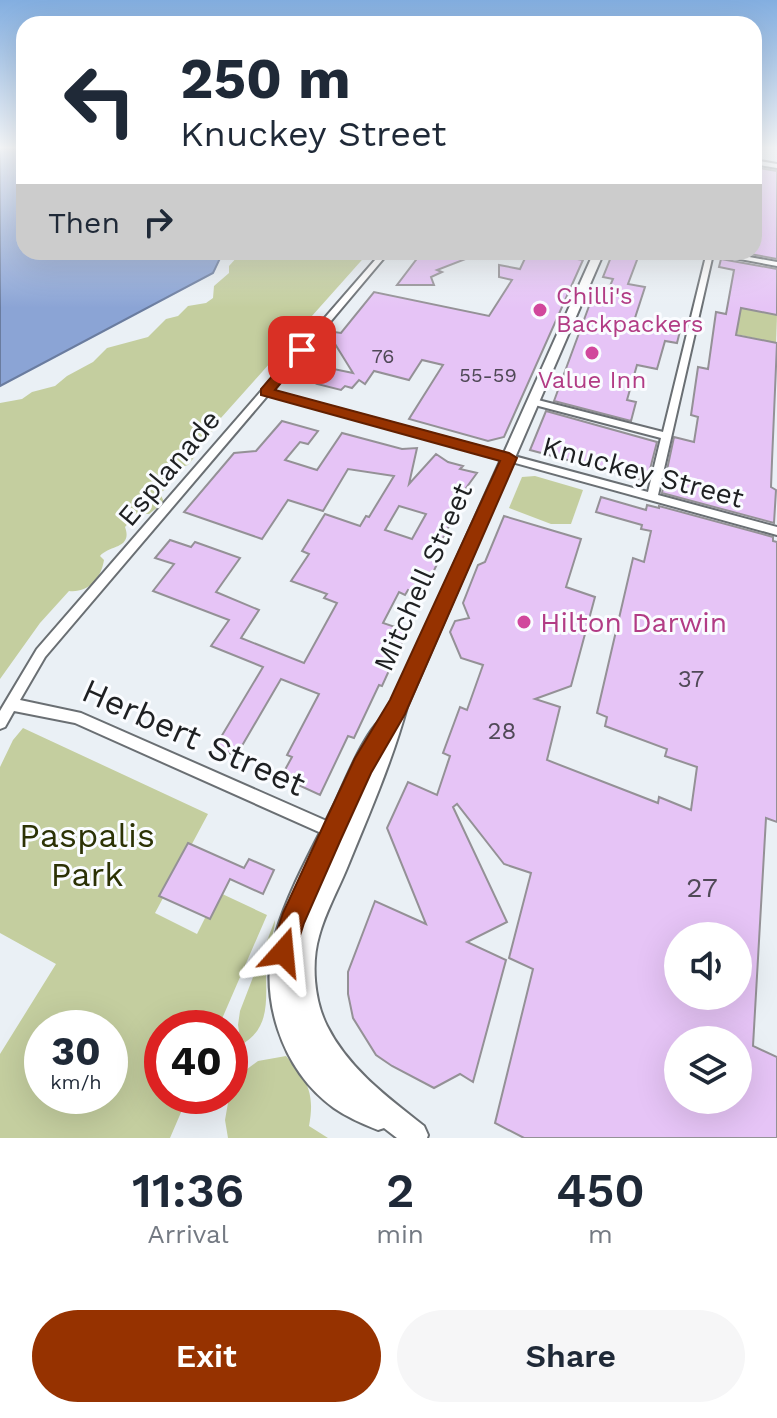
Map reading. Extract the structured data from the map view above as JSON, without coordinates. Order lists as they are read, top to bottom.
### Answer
{
  "streets": {
    "street": [
      "Esplanade",
      "Knuckey Street",
      "Mitchell Street",
      "Herbert Street"
    ]
  },
  "crossings": [
    ["Esplanade", "Knuckey Street"],
    ["Esplanade", "Herbert Street"],
    ["Knuckey Street", "Mitchell Street"],
    ["Mitchell Street", "Herbert Street"]
  ],
  "parks": ["Paspalis Park"],
  "places": ["Chilli's Backpackers", "Value Inn", "Hilton Darwin"],
  "house_numbers": [
    "76",
    "55-59",
    "37",
    "28",
    "27"
  ],
  "page": {
    "turn": ["250 m", "Knuckey Street"],
    "then": "Then",
    "speed": "30 km/h",
    "limit": "40",
    "eta": [
      "11:36",
      "Arrival",
      "2",
      "min",
      "450",
      "m"
    ],
    "buttons": ["Exit", "Share"]
  }
}
